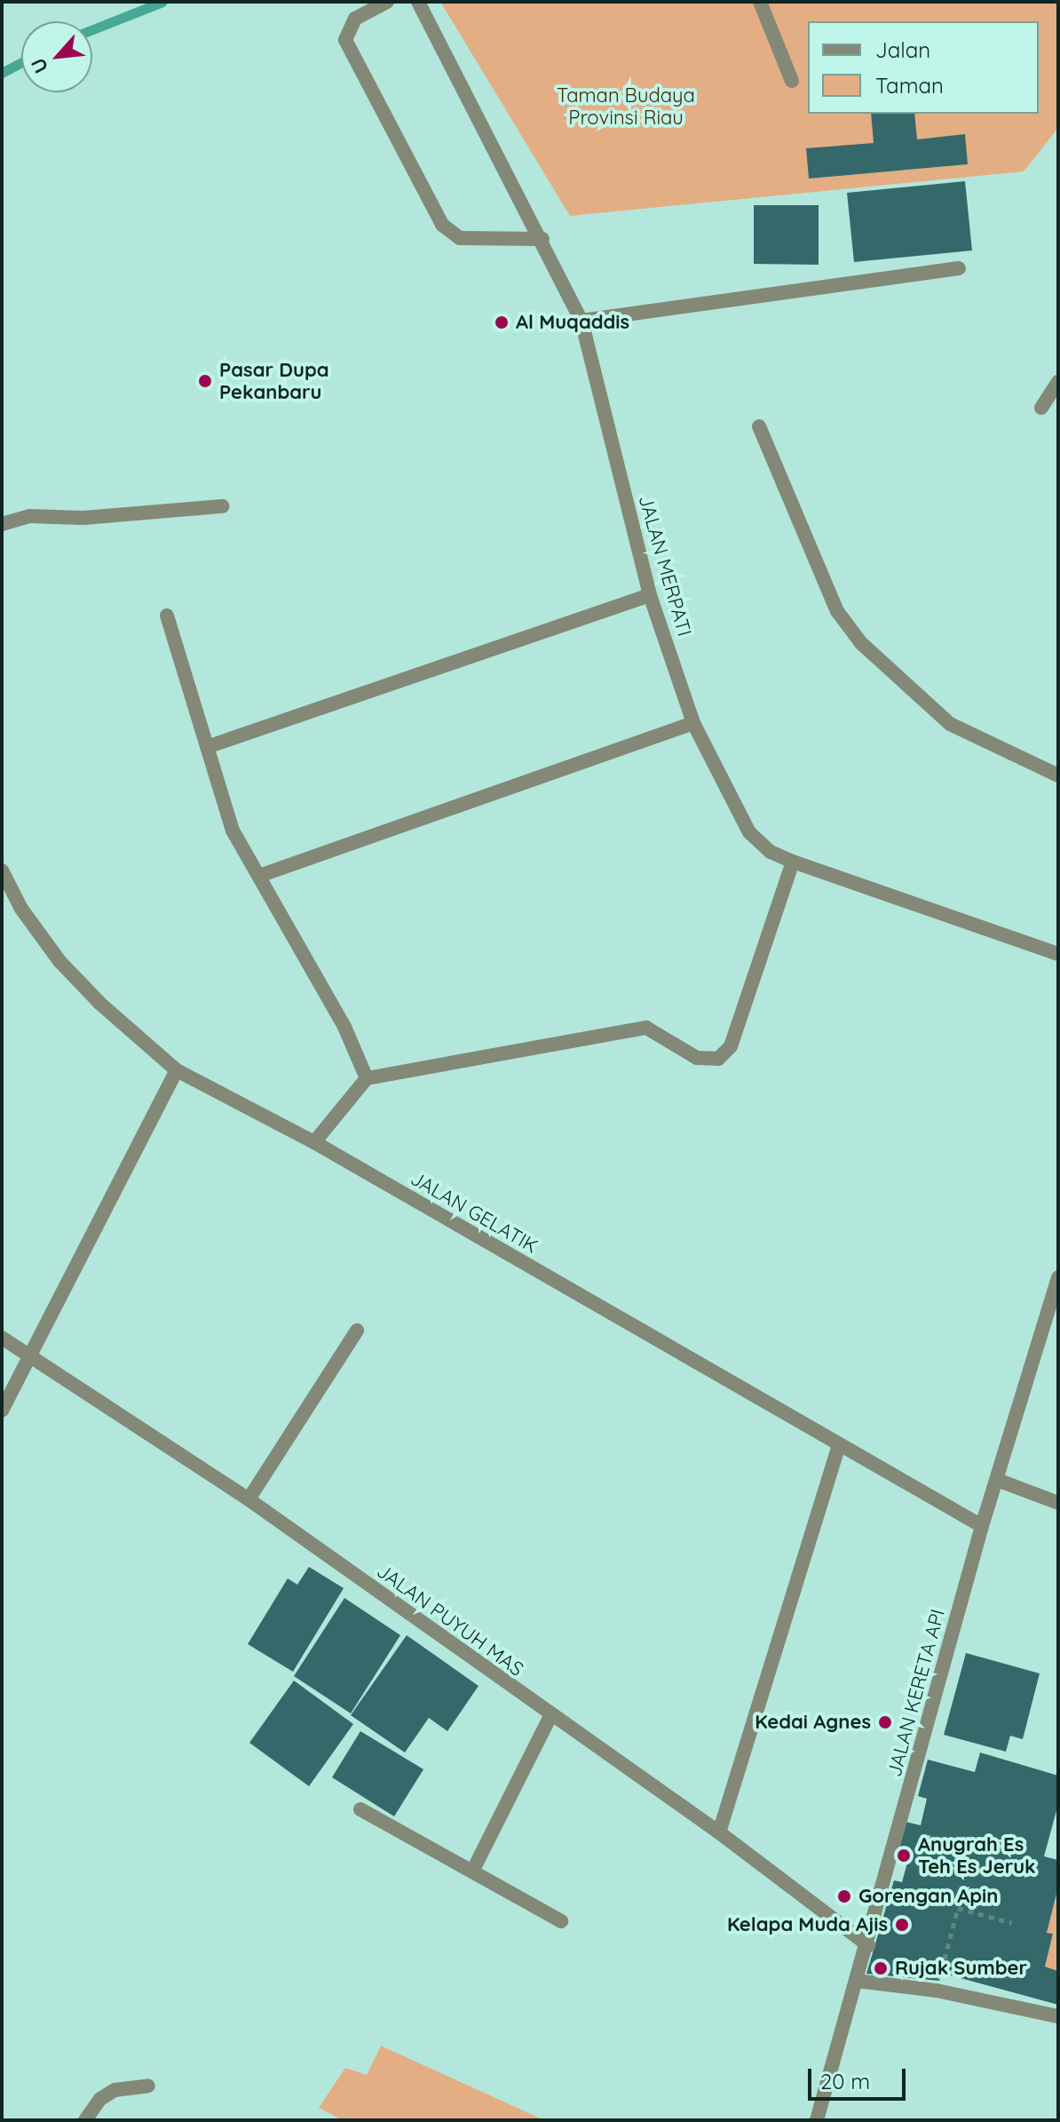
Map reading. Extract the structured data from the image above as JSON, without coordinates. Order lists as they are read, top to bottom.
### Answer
{
  "streets": {
    "street": [
      "JALAN MERPATI",
      "JALAN GELATIK",
      "JALAN PUYUH MAS",
      "JALAN KERETA API"
    ]
  },
  "crossings": [
    ["JALAN GELATIK", "JALAN KERETA API"],
    ["JALAN PUYUH MAS", "JALAN KERETA API"]
  ],
  "parks": ["Taman Budaya Provinsi Riau"],
  "places": [
    "Al Muqaddis",
    "Pasar Dupa Pekanbaru",
    "Kedai Agnes",
    "Anugrah Es Teh Es Jeruk",
    "Gorengan Apin",
    "Kelapa Muda Ajis",
    "Rujak Sumber"
  ],
  "legend": ["Jalan", "Taman"],
  "scale_bar": "20 m",
  "north": "bottom left"
}
